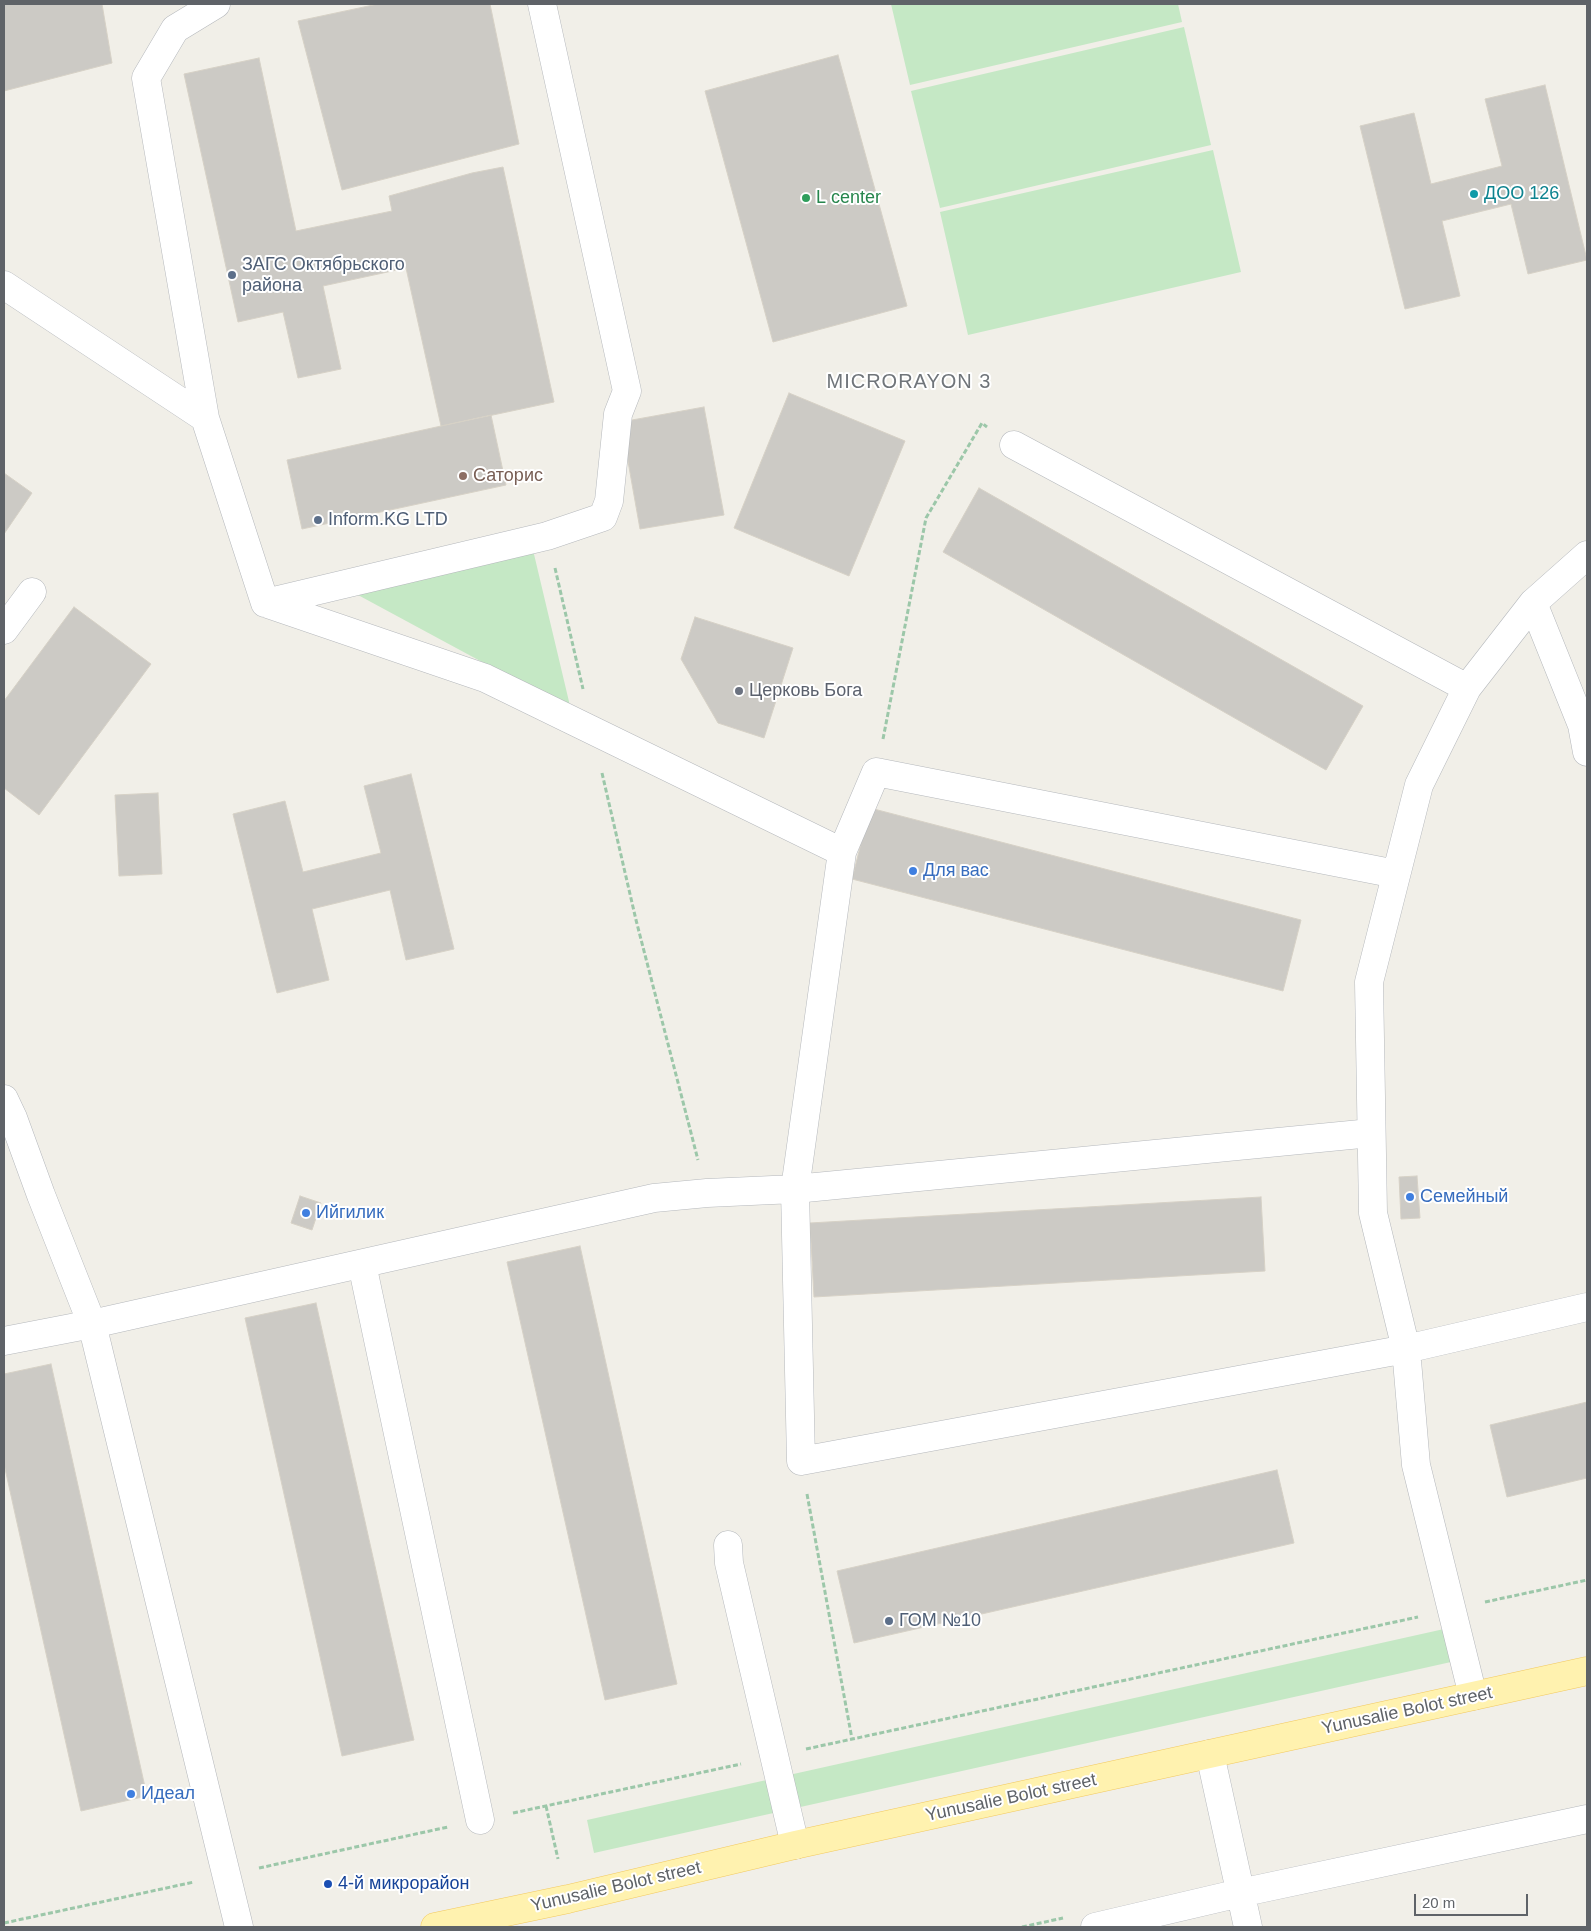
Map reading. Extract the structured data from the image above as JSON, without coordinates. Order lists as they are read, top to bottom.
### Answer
{
  "streets": {
    "main road": ["Yunusalie Bolot street"]
  },
  "districts": ["MICRORAYON 3"],
  "places": [
    "ДОО 126",
    "L center",
    "ЗАГС Октябрьского района",
    "Саторис",
    "Inform.KG LTD",
    "Церковь Бога",
    "Для вас",
    "Семейный",
    "Ийгилик",
    "ГОМ №10",
    "Идеал",
    "4-й микрорайон"
  ],
  "scale_bar": "20 m"
}
